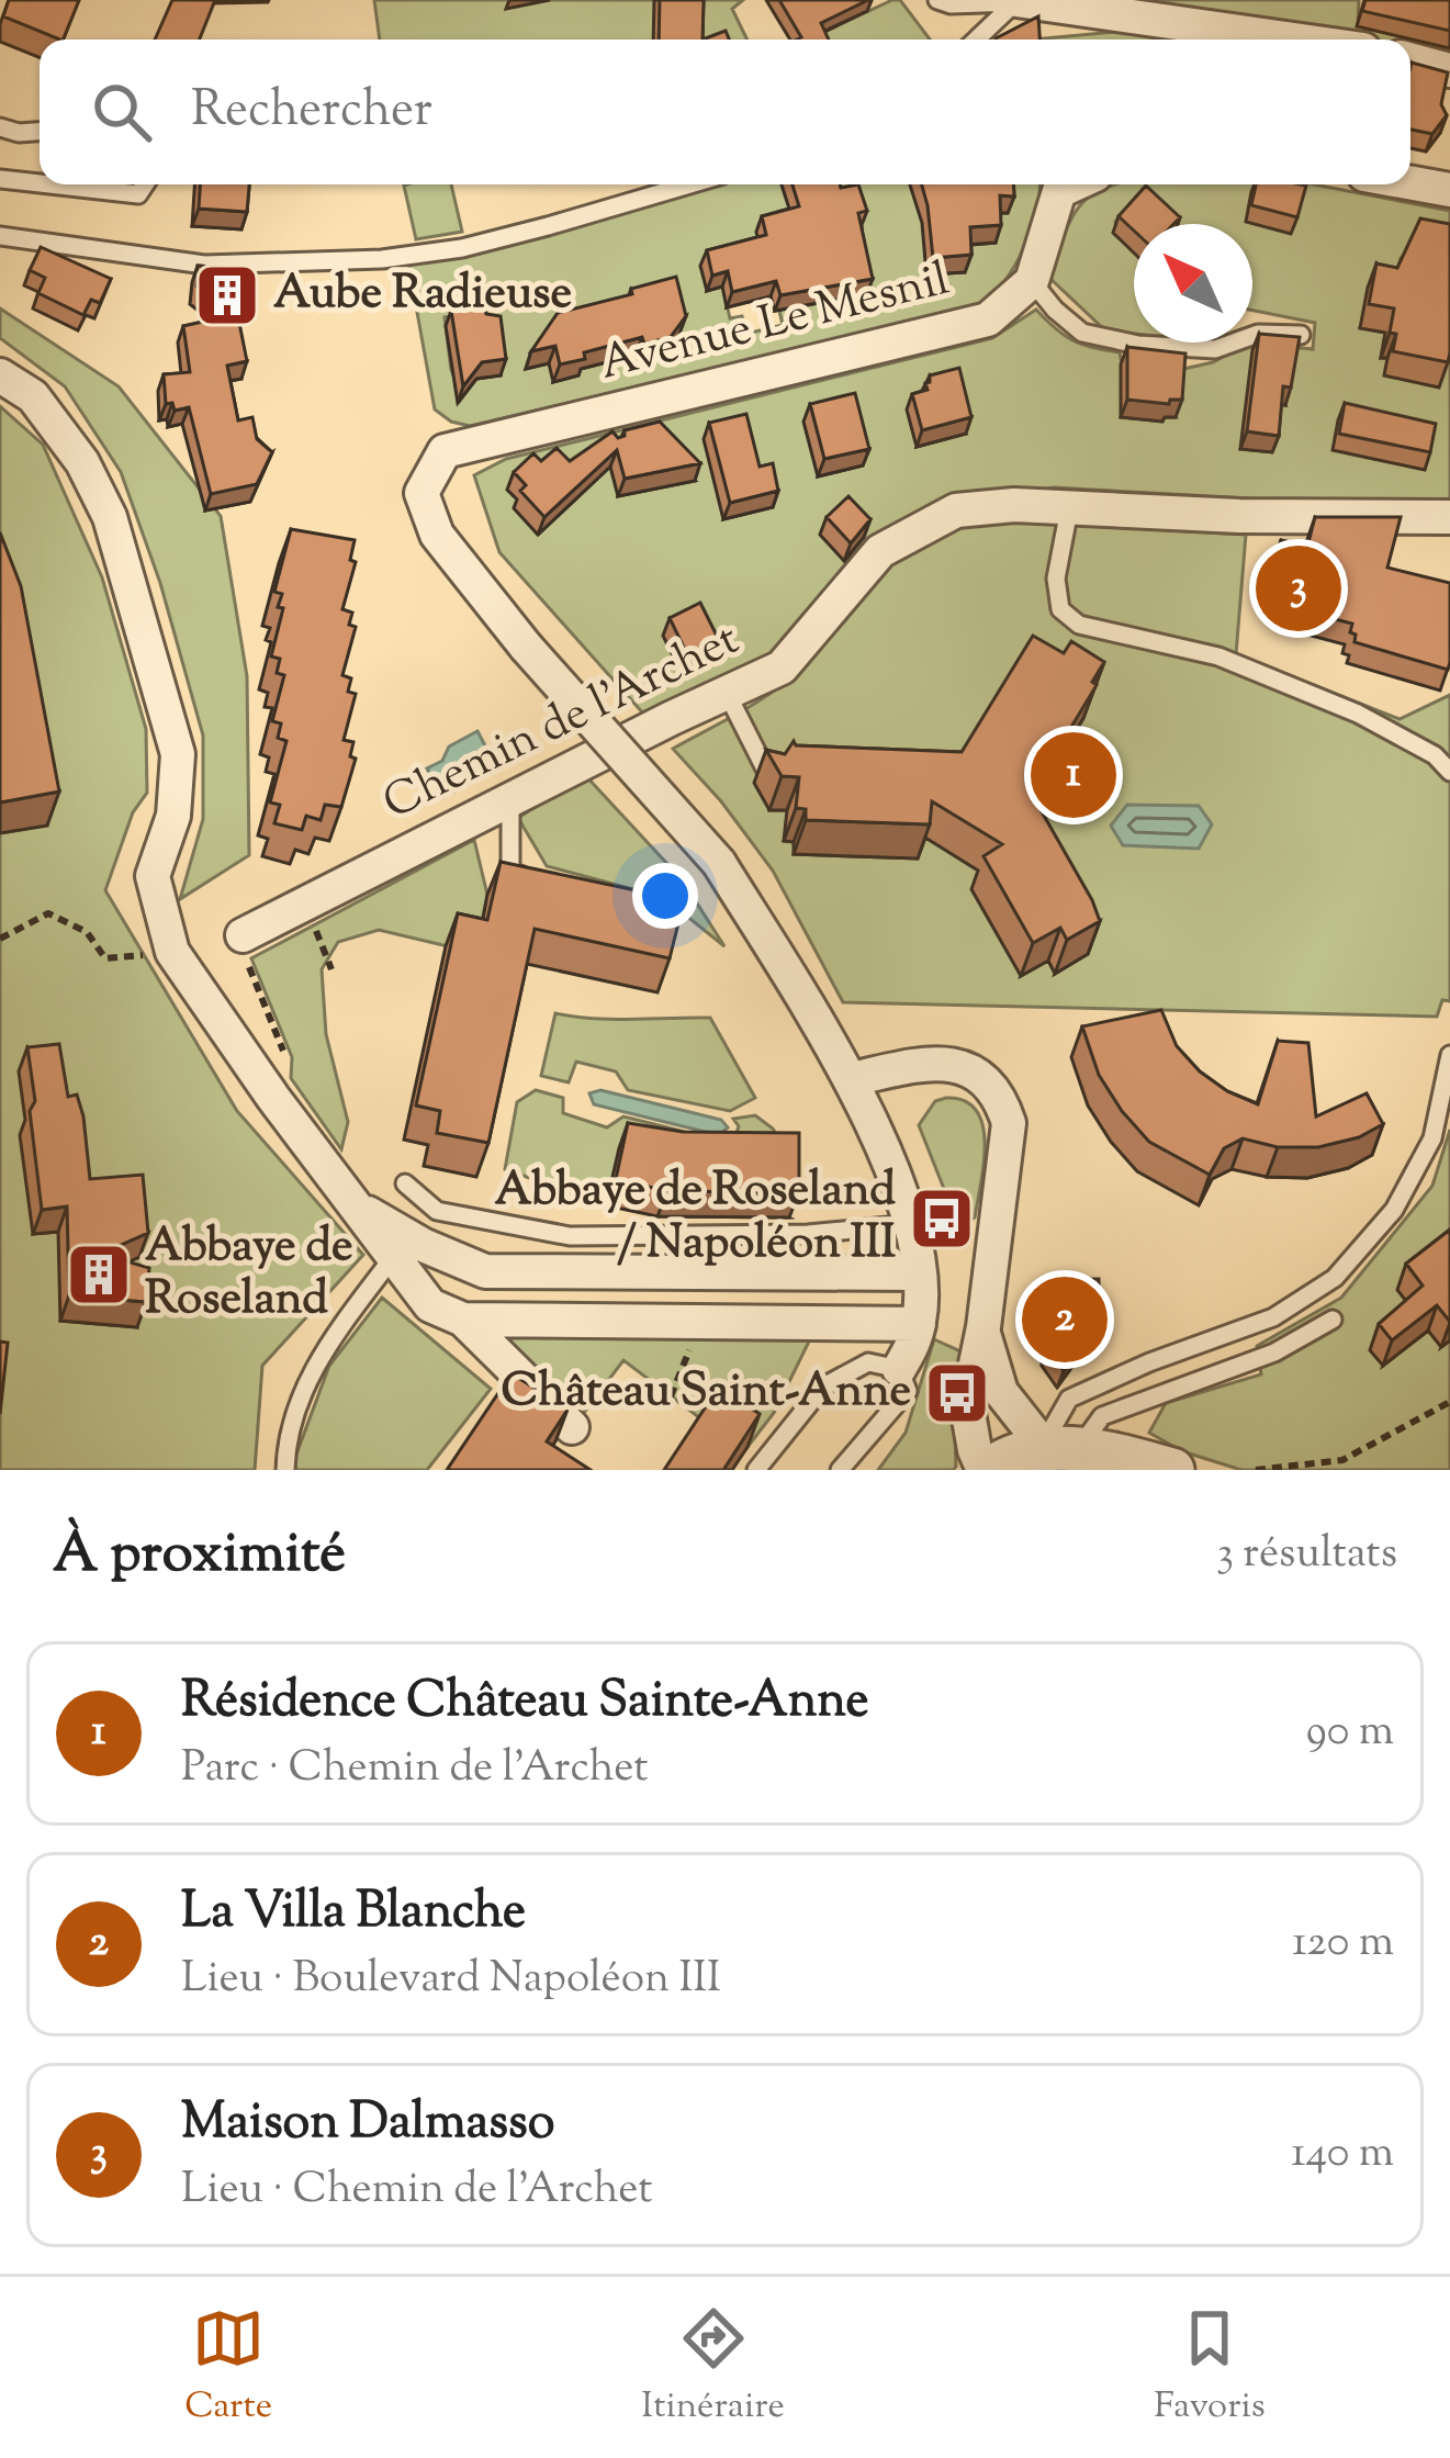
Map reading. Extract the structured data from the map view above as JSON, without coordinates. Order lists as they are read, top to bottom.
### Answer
{
  "streets": {
    "street": ["Avenue Le Mesnil", "Chemin de l'Archet"]
  },
  "places": {
    "building": ["Aube Radieuse", "Abbaye de Roseland"],
    "bus stop": ["Abbaye de Roseland / Napoléon III", "Château Saint-Anne"]
  },
  "north": "top left",
  "page": {
    "search": "Rechercher",
    "pins": ["3", "1", "2"],
    "heading": ["À proximité", "3 résultats"],
    "list": [
      {
        "mark": "1",
        "name": "Résidence Château Sainte-Anne",
        "note": "Parc · Chemin de l'Archet",
        "value": "90 m"
      },
      {
        "mark": "2",
        "name": "La Villa Blanche",
        "note": "Lieu · Boulevard Napoléon III",
        "value": "120 m"
      },
      {
        "mark": "3",
        "name": "Maison Dalmasso",
        "note": "Lieu · Chemin de l'Archet",
        "value": "140 m"
      }
    ],
    "nav": ["Carte", "Itinéraire", "Favoris"]
  }
}
